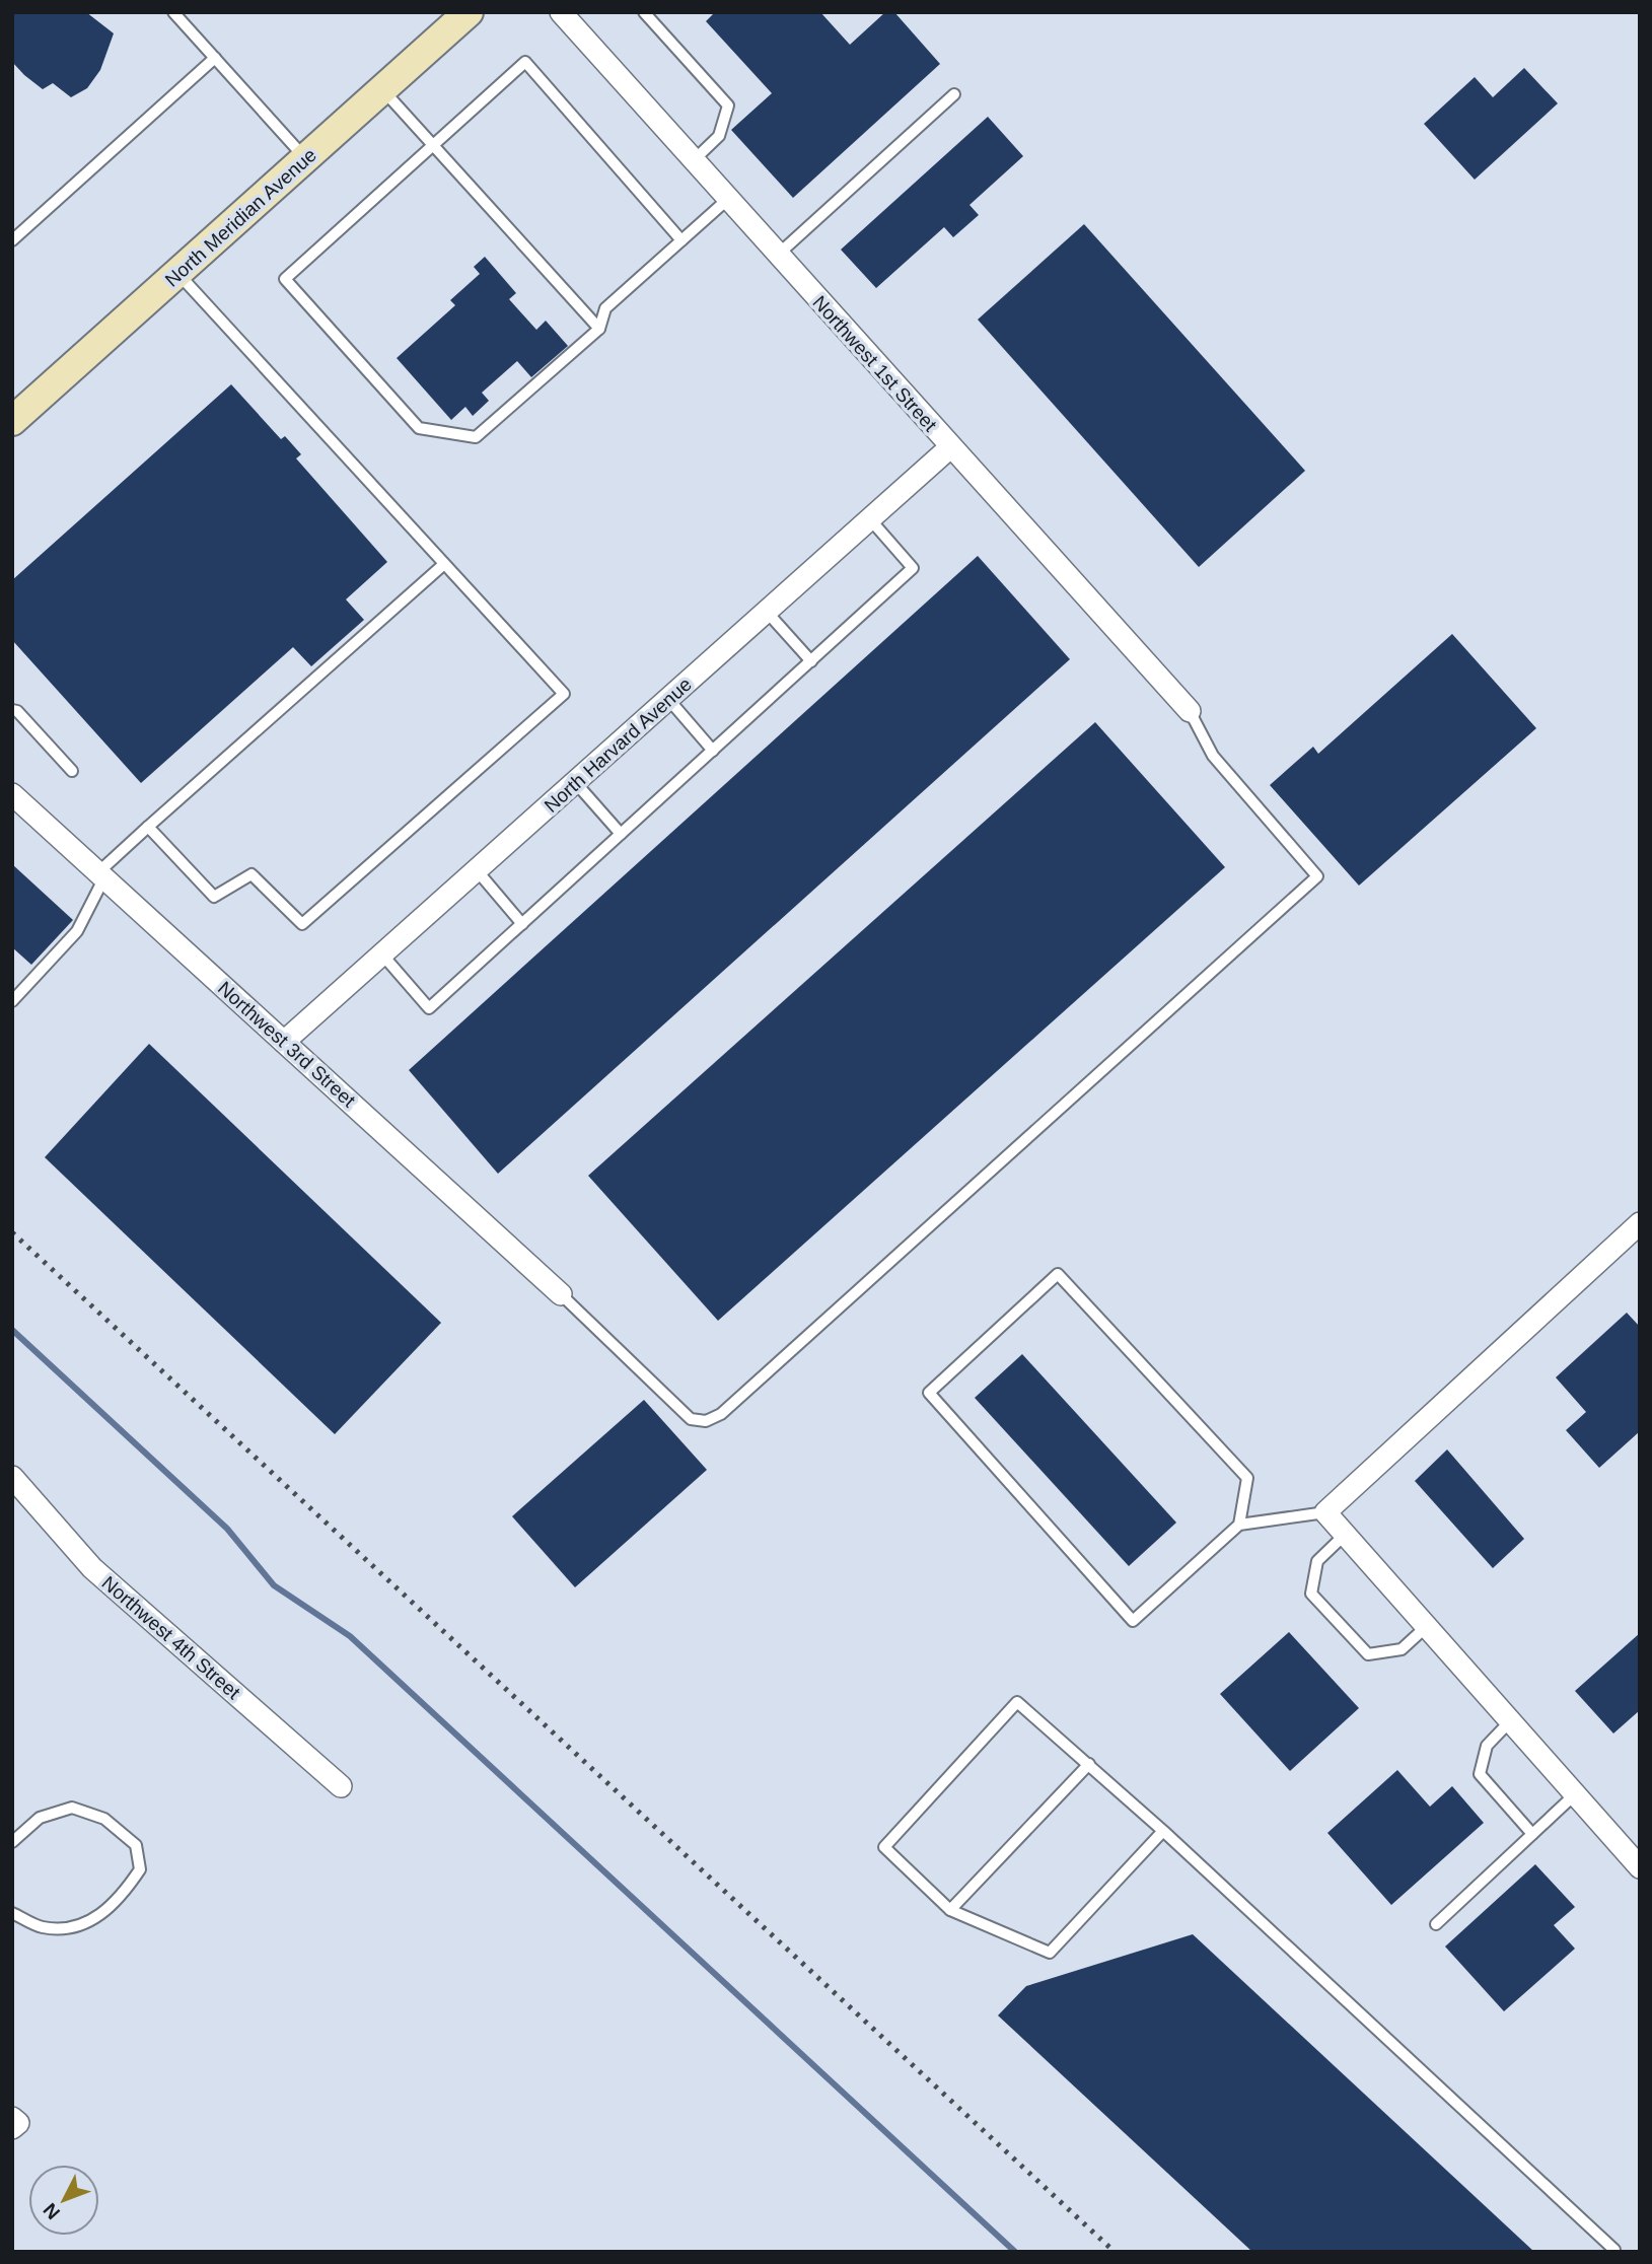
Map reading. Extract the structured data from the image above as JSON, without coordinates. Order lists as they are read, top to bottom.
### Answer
{
  "streets": {
    "main road": ["North Meridian Avenue"],
    "street": [
      "Northwest 1st Street",
      "North Harvard Avenue",
      "Northwest 3rd Street",
      "Northwest 4th Street"
    ]
  },
  "crossings": [
    ["Northwest 1st Street", "North Harvard Avenue"],
    ["North Harvard Avenue", "Northwest 3rd Street"]
  ],
  "north": "bottom left"
}
